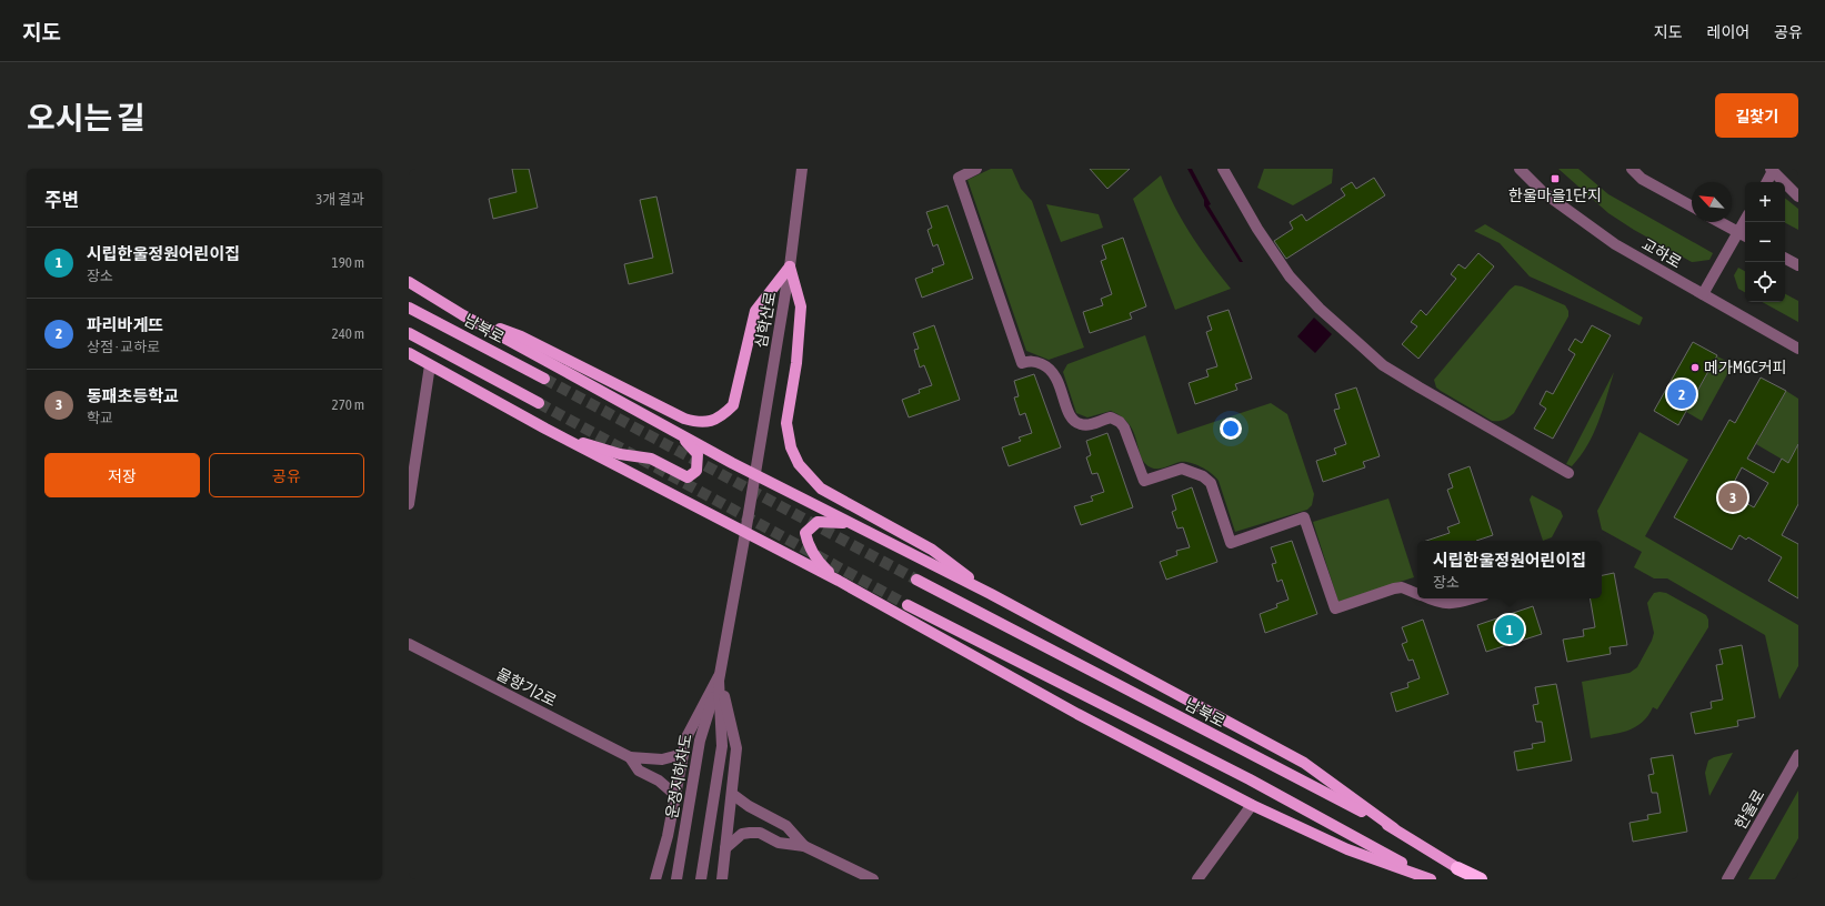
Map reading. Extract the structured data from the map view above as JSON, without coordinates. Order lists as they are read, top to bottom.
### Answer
{
  "streets": {
    "main road": ["남북로"],
    "street": [
      "교하로",
      "심학산로",
      "물향기2로",
      "운정지하차도",
      "한울로"
    ]
  },
  "crossings": [
    ["심학산로", "운정지하차도"]
  ],
  "places": {
    "transit": ["한울마을1단지"],
    "other": ["메가MGC커피"]
  },
  "north": "top left",
  "page": {
    "header": "지도",
    "nav": ["지도", "레이어", "공유"],
    "title": "오시는 길",
    "buttons": [
      "길찾기",
      ["저장", "공유"]
    ],
    "heading": ["주변", "3개 결과"],
    "map_buttons": ["+", "−"],
    "list": [
      {
        "mark": "1",
        "name": "시립한울정원어린이집",
        "note": "장소",
        "value": "190 m"
      },
      {
        "mark": "2",
        "name": "파리바게뜨",
        "note": "상점 · 교하로",
        "value": "240 m"
      },
      {
        "mark": "3",
        "name": "동패초등학교",
        "note": "학교",
        "value": "270 m"
      }
    ],
    "pins": ["2", "3", "1"],
    "popup": ["시립한울정원어린이집", "장소"]
  }
}
